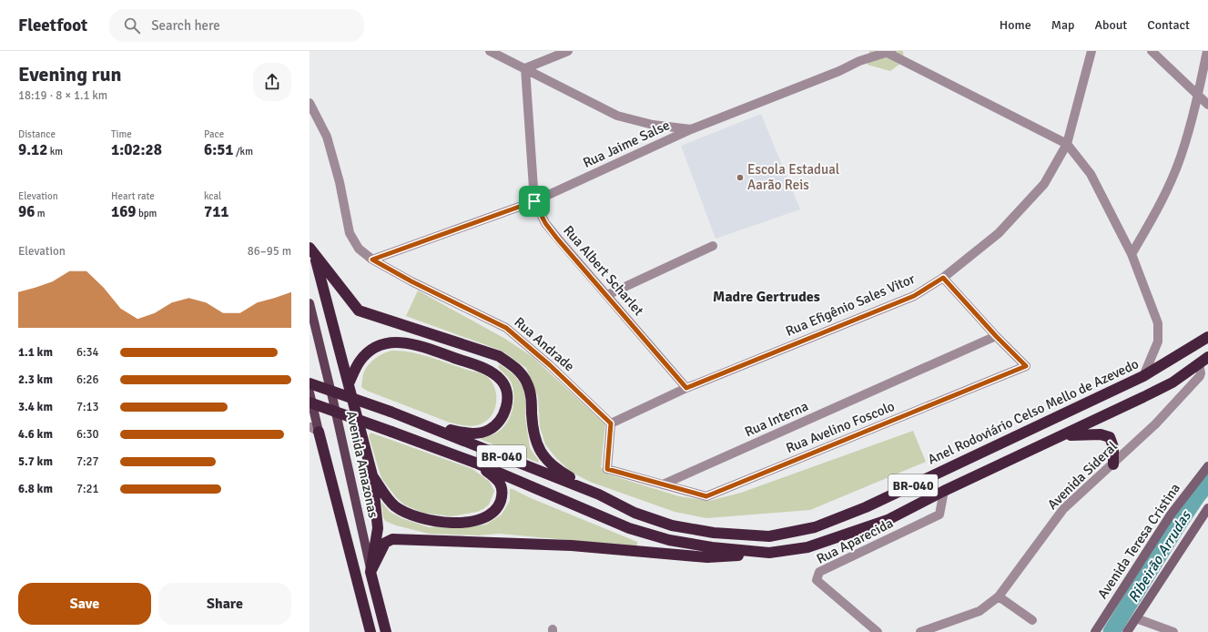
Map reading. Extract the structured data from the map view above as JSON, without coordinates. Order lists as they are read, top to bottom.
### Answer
{
  "streets": {
    "highway": ["Anel Rodoviário Celso Mello de Azevedo", "BR-040", "Avenida Amazonas"],
    "main road": ["Avenida Teresa Cristina"],
    "street": [
      "Rua Jaime Salse",
      "Rua Albert Scharlet",
      "Rua Efigênio Sales Vitor",
      "Rua Andrade",
      "Rua Interna",
      "Rua Avelino Foscolo",
      "Avenida Sideral",
      "Rua Aparecida"
    ]
  },
  "crossings": [
    ["Rua Jaime Salse", "Rua Albert Scharlet"],
    ["Rua Jaime Salse", "Rua Andrade"],
    ["Rua Albert Scharlet", "Rua Efigênio Sales Vitor"],
    ["Rua Efigênio Sales Vitor", "Rua Andrade"],
    ["Rua Interna", "Rua Avelino Foscolo"],
    ["BR-040", "Avenida Sideral"],
    ["BR-040", "Rua Aparecida"]
  ],
  "districts": ["Madre Gertrudes"],
  "water": ["Ribeirão Arrudas"],
  "places": ["Escola Estadual Aarão Reis"],
  "page": {
    "header": "Fleetfoot",
    "search": "Search here",
    "nav": [
      "Home",
      "Map",
      "About",
      "Contact"
    ],
    "heading": ["Evening run", "18:19 · 8 × 1.1 km"],
    "stats": [
      ["Distance", "9.12 km"],
      ["Time", "1:02:28"],
      ["Pace", "6:51 /km"],
      ["Elevation", "96 m"],
      ["Heart rate", "169 bpm"],
      ["kcal", "711"]
    ],
    "chart": ["Elevation", "86–95 m"],
    "list": [
      {
        "name": "1.1 km",
        "note": "6:34"
      },
      {
        "name": "2.3 km",
        "note": "6:26"
      },
      {
        "name": "3.4 km",
        "note": "7:13"
      },
      {
        "name": "4.6 km",
        "note": "6:30"
      },
      {
        "name": "5.7 km",
        "note": "7:27"
      },
      {
        "name": "6.8 km",
        "note": "7:21"
      }
    ],
    "buttons": ["Save", "Share"]
  }
}
